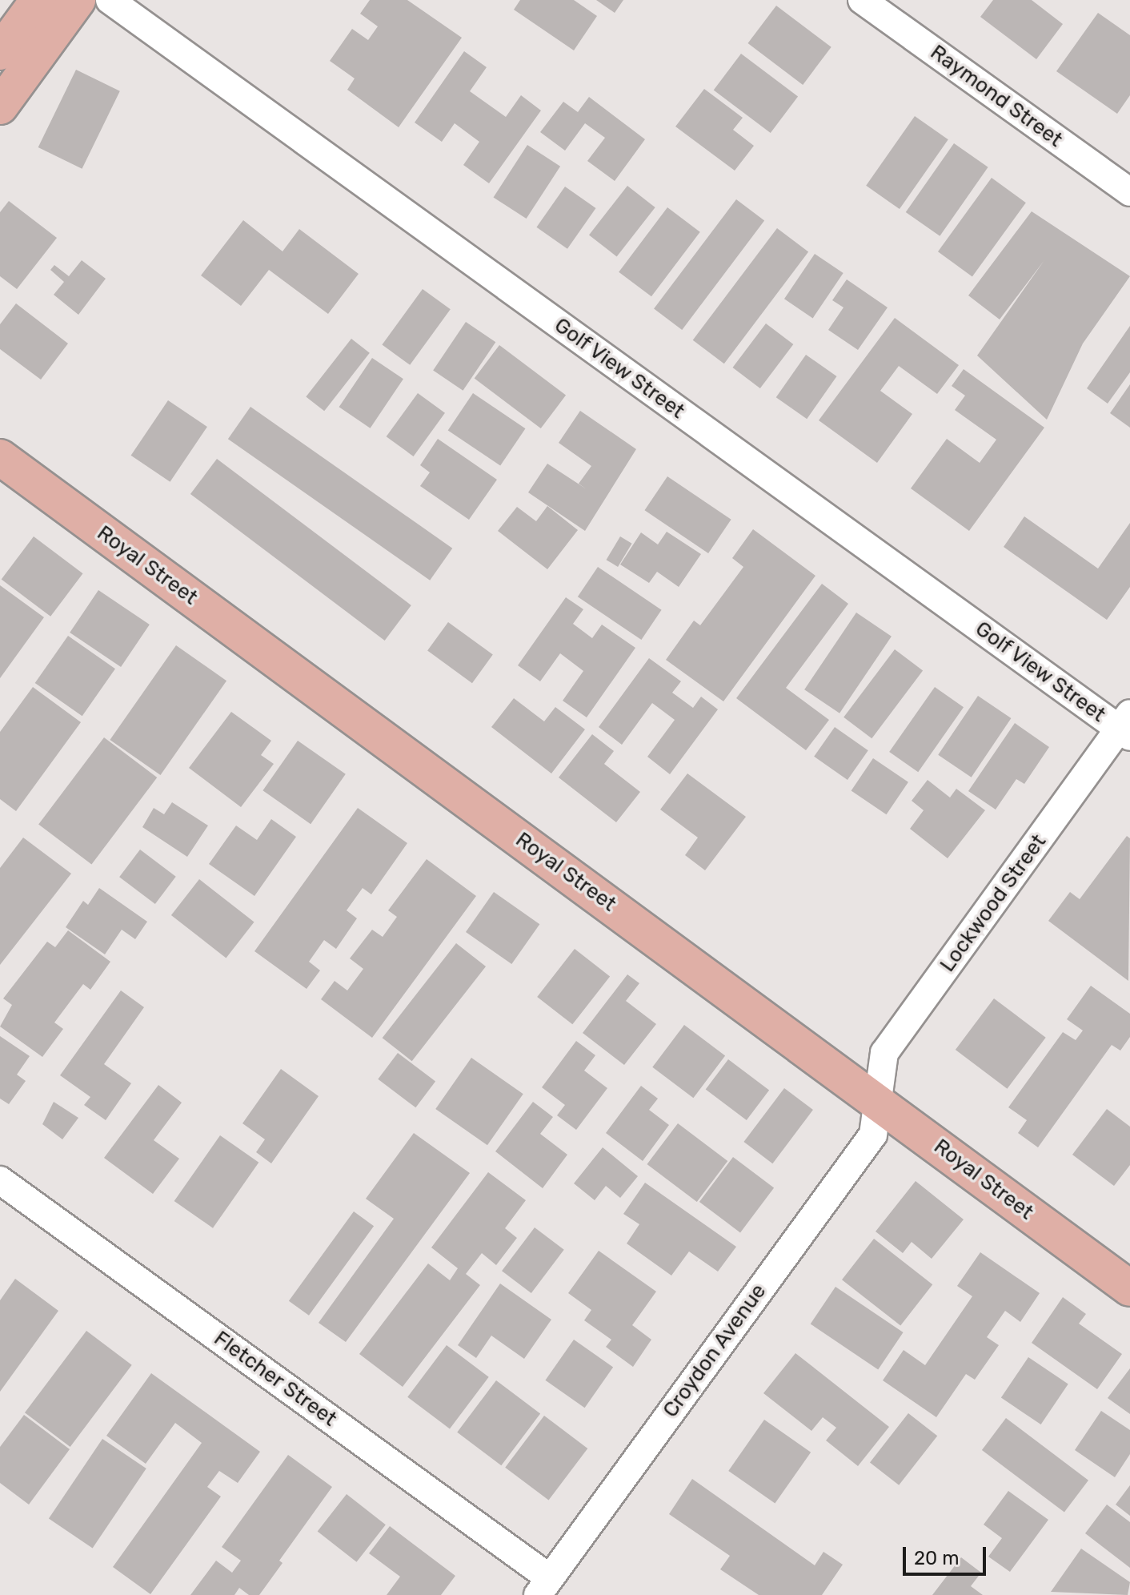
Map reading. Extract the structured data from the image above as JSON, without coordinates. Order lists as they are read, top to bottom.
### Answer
{
  "streets": {
    "main road": ["Royal Street"],
    "street": [
      "Raymond Street",
      "Golf View Street",
      "Lockwood Street",
      "Croydon Avenue",
      "Fletcher Street"
    ]
  },
  "crossings": [
    ["Golf View Street", "Lockwood Street"],
    ["Royal Street", "Lockwood Street"],
    ["Royal Street", "Croydon Avenue"],
    ["Lockwood Street", "Croydon Avenue"],
    ["Croydon Avenue", "Fletcher Street"]
  ],
  "scale_bar": "20 m"
}
